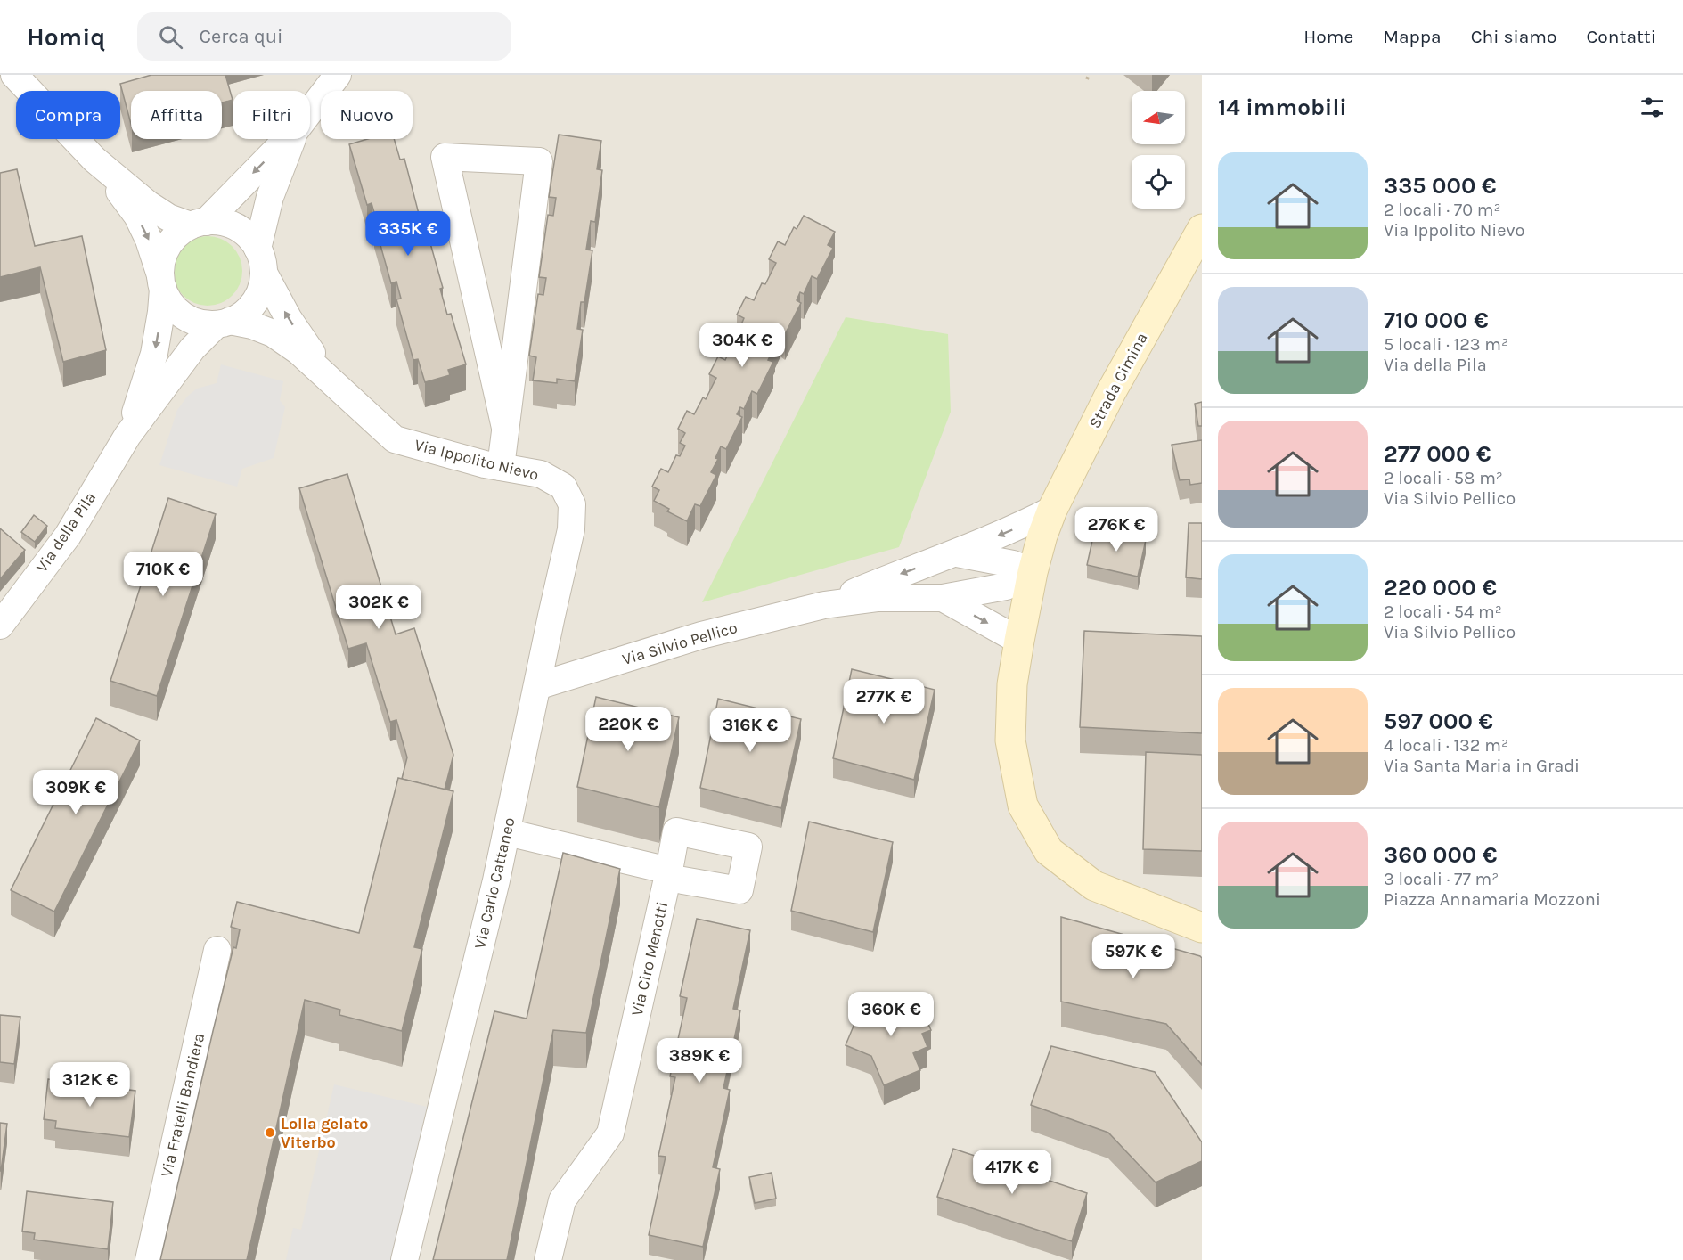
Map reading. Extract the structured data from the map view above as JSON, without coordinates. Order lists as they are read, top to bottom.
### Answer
{
  "streets": {
    "main road": ["Strada Cimina"],
    "street": [
      "Via Ippolito Nievo",
      "Via della Pila",
      "Via Silvio Pellico",
      "Via Carlo Cattaneo",
      "Via Ciro Menotti",
      "Via Fratelli Bandiera"
    ]
  },
  "crossings": [
    ["Strada Cimina", "Via Silvio Pellico"],
    ["Via Ippolito Nievo", "Via della Pila"],
    ["Via Ippolito Nievo", "Via Carlo Cattaneo"],
    ["Via Silvio Pellico", "Via Carlo Cattaneo"],
    ["Via Carlo Cattaneo", "Via Ciro Menotti"]
  ],
  "places": ["Lolla gelato Viterbo"],
  "north": "left",
  "page": {
    "header": "Homiq",
    "search": "Cerca qui",
    "nav": [
      "Home",
      "Mappa",
      "Chi siamo",
      "Contatti"
    ],
    "heading": "14 immobili",
    "chip": [
      "Compra",
      "Affitta",
      "Filtri",
      "Nuovo"
    ],
    "list": [
      {
        "name": "335 000 €",
        "note": "2 locali · 70 m² · Via Ippolito Nievo"
      },
      {
        "name": "710 000 €",
        "note": "5 locali · 123 m² · Via della Pila"
      },
      {
        "name": "277 000 €",
        "note": "2 locali · 58 m² · Via Silvio Pellico"
      },
      {
        "name": "220 000 €",
        "note": "2 locali · 54 m² · Via Silvio Pellico"
      },
      {
        "name": "597 000 €",
        "note": "4 locali · 132 m² · Via Santa Maria in Gradi"
      },
      {
        "name": "360 000 €",
        "note": "3 locali · 77 m² · Piazza Annamaria Mozzoni"
      }
    ],
    "price": [
      "335K €",
      "304K €",
      "276K €",
      "710K €",
      "302K €",
      "277K €",
      "220K €",
      "316K €",
      "309K €",
      "597K €",
      "360K €",
      "389K €",
      "312K €",
      "417K €"
    ]
  }
}
